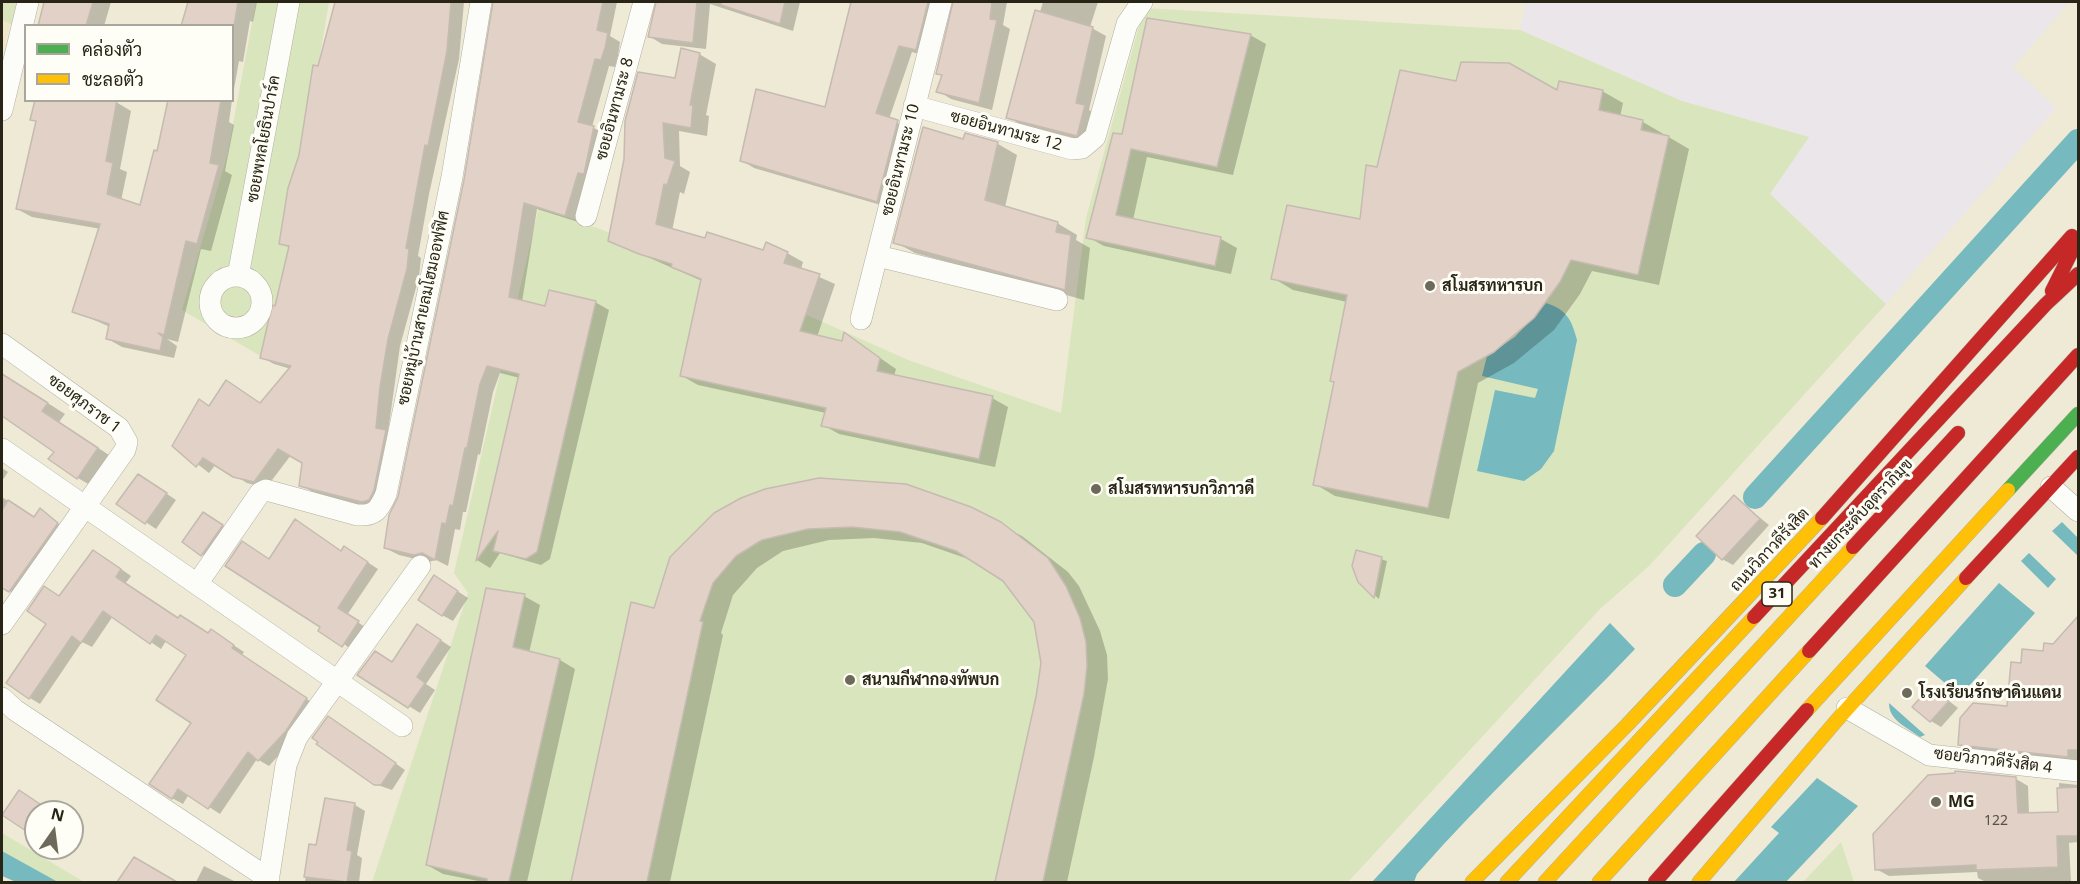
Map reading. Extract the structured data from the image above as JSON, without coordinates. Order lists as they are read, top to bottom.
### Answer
{
  "streets": {
    "main road": ["ทางยกระดับอุตราภิมุข", "ถนนวิภาวดีรังสิต", "31"],
    "street": [
      "ซอยอินทามระ 8",
      "ซอยอินทามระ 12",
      "ซอยพหลโยธินปาร์ค",
      "ซอยอินทามระ 10",
      "ซอยหมู่บ้านสายลมโฮมออฟฟิศ",
      "ซอยศุภราช 1",
      "ซอยวิภาวดีรังสิต 4"
    ]
  },
  "crossings": [
    ["ซอยอินทามระ 12", "ซอยอินทามระ 10"]
  ],
  "places": [
    "สโมสรทหารบก",
    "สโมสรทหารบกวิภาวดี",
    "สนามกีฬากองทัพบก",
    "โรงเรียนรักษาดินแดน",
    "MG"
  ],
  "house_numbers": ["122"],
  "legend": ["คล่องตัว", "ชะลอตัว"],
  "north": "top"
}
